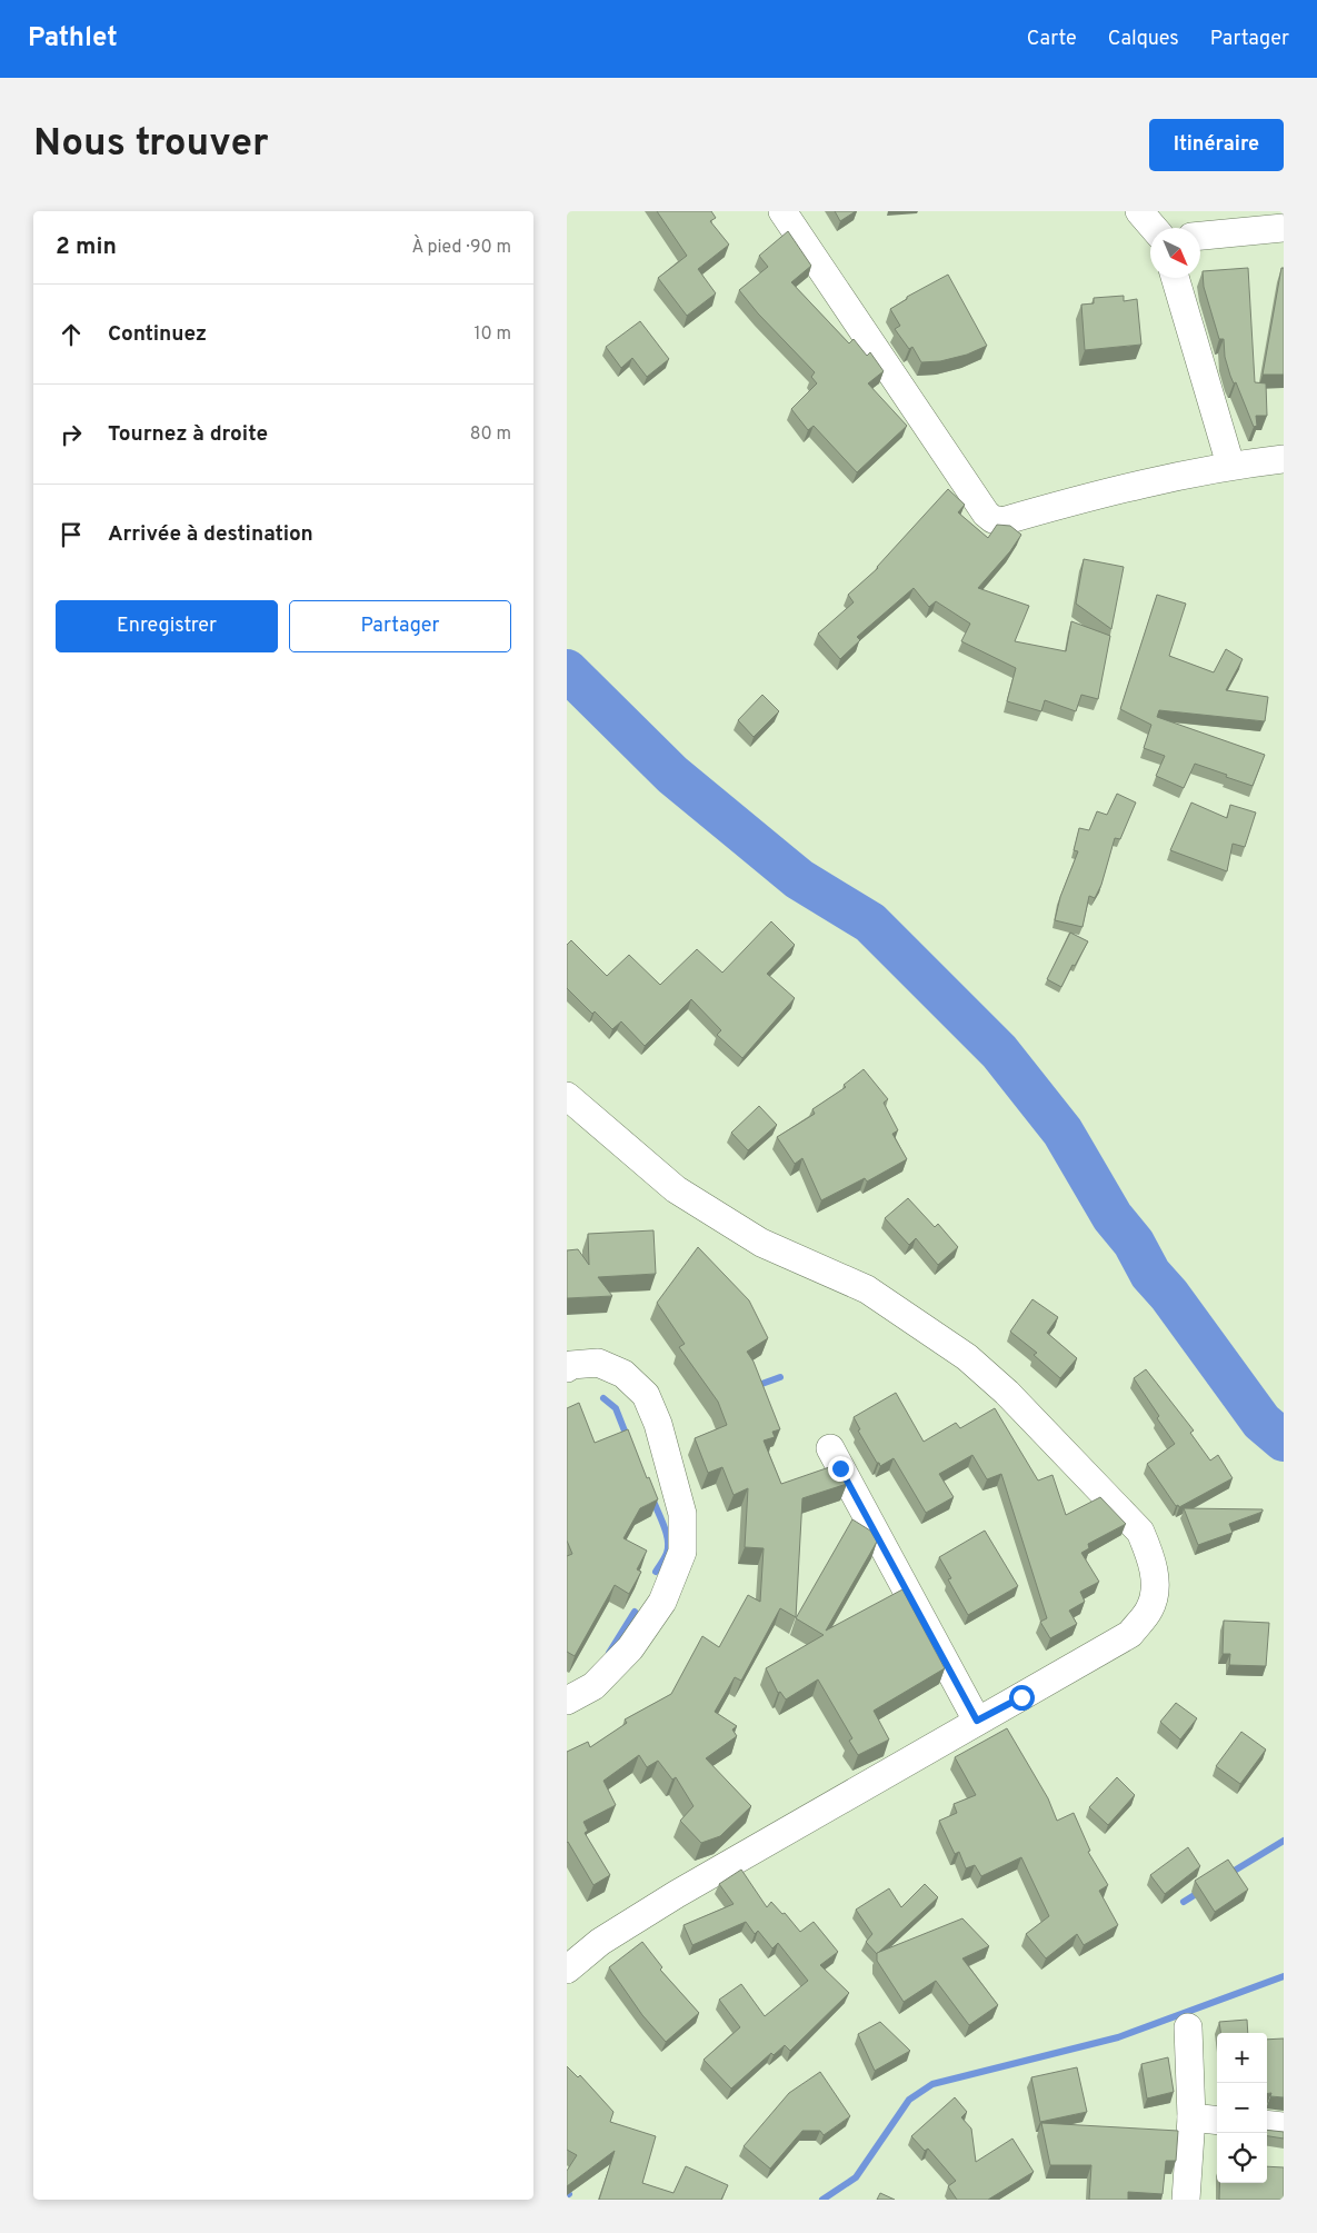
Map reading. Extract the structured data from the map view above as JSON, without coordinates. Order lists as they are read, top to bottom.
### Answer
{
  "north": "bottom right",
  "page": {
    "header": "Pathlet",
    "nav": ["Carte", "Calques", "Partager"],
    "buttons": [
      "Itinéraire",
      ["Enregistrer", "Partager"]
    ],
    "title": "Nous trouver",
    "heading": ["2 min", "À pied · 90 m"],
    "list": [
      ["Continuez", "10 m"],
      ["Tournez à droite", "80 m"],
      "Arrivée à destination"
    ],
    "map_buttons": ["+", "−"]
  }
}
